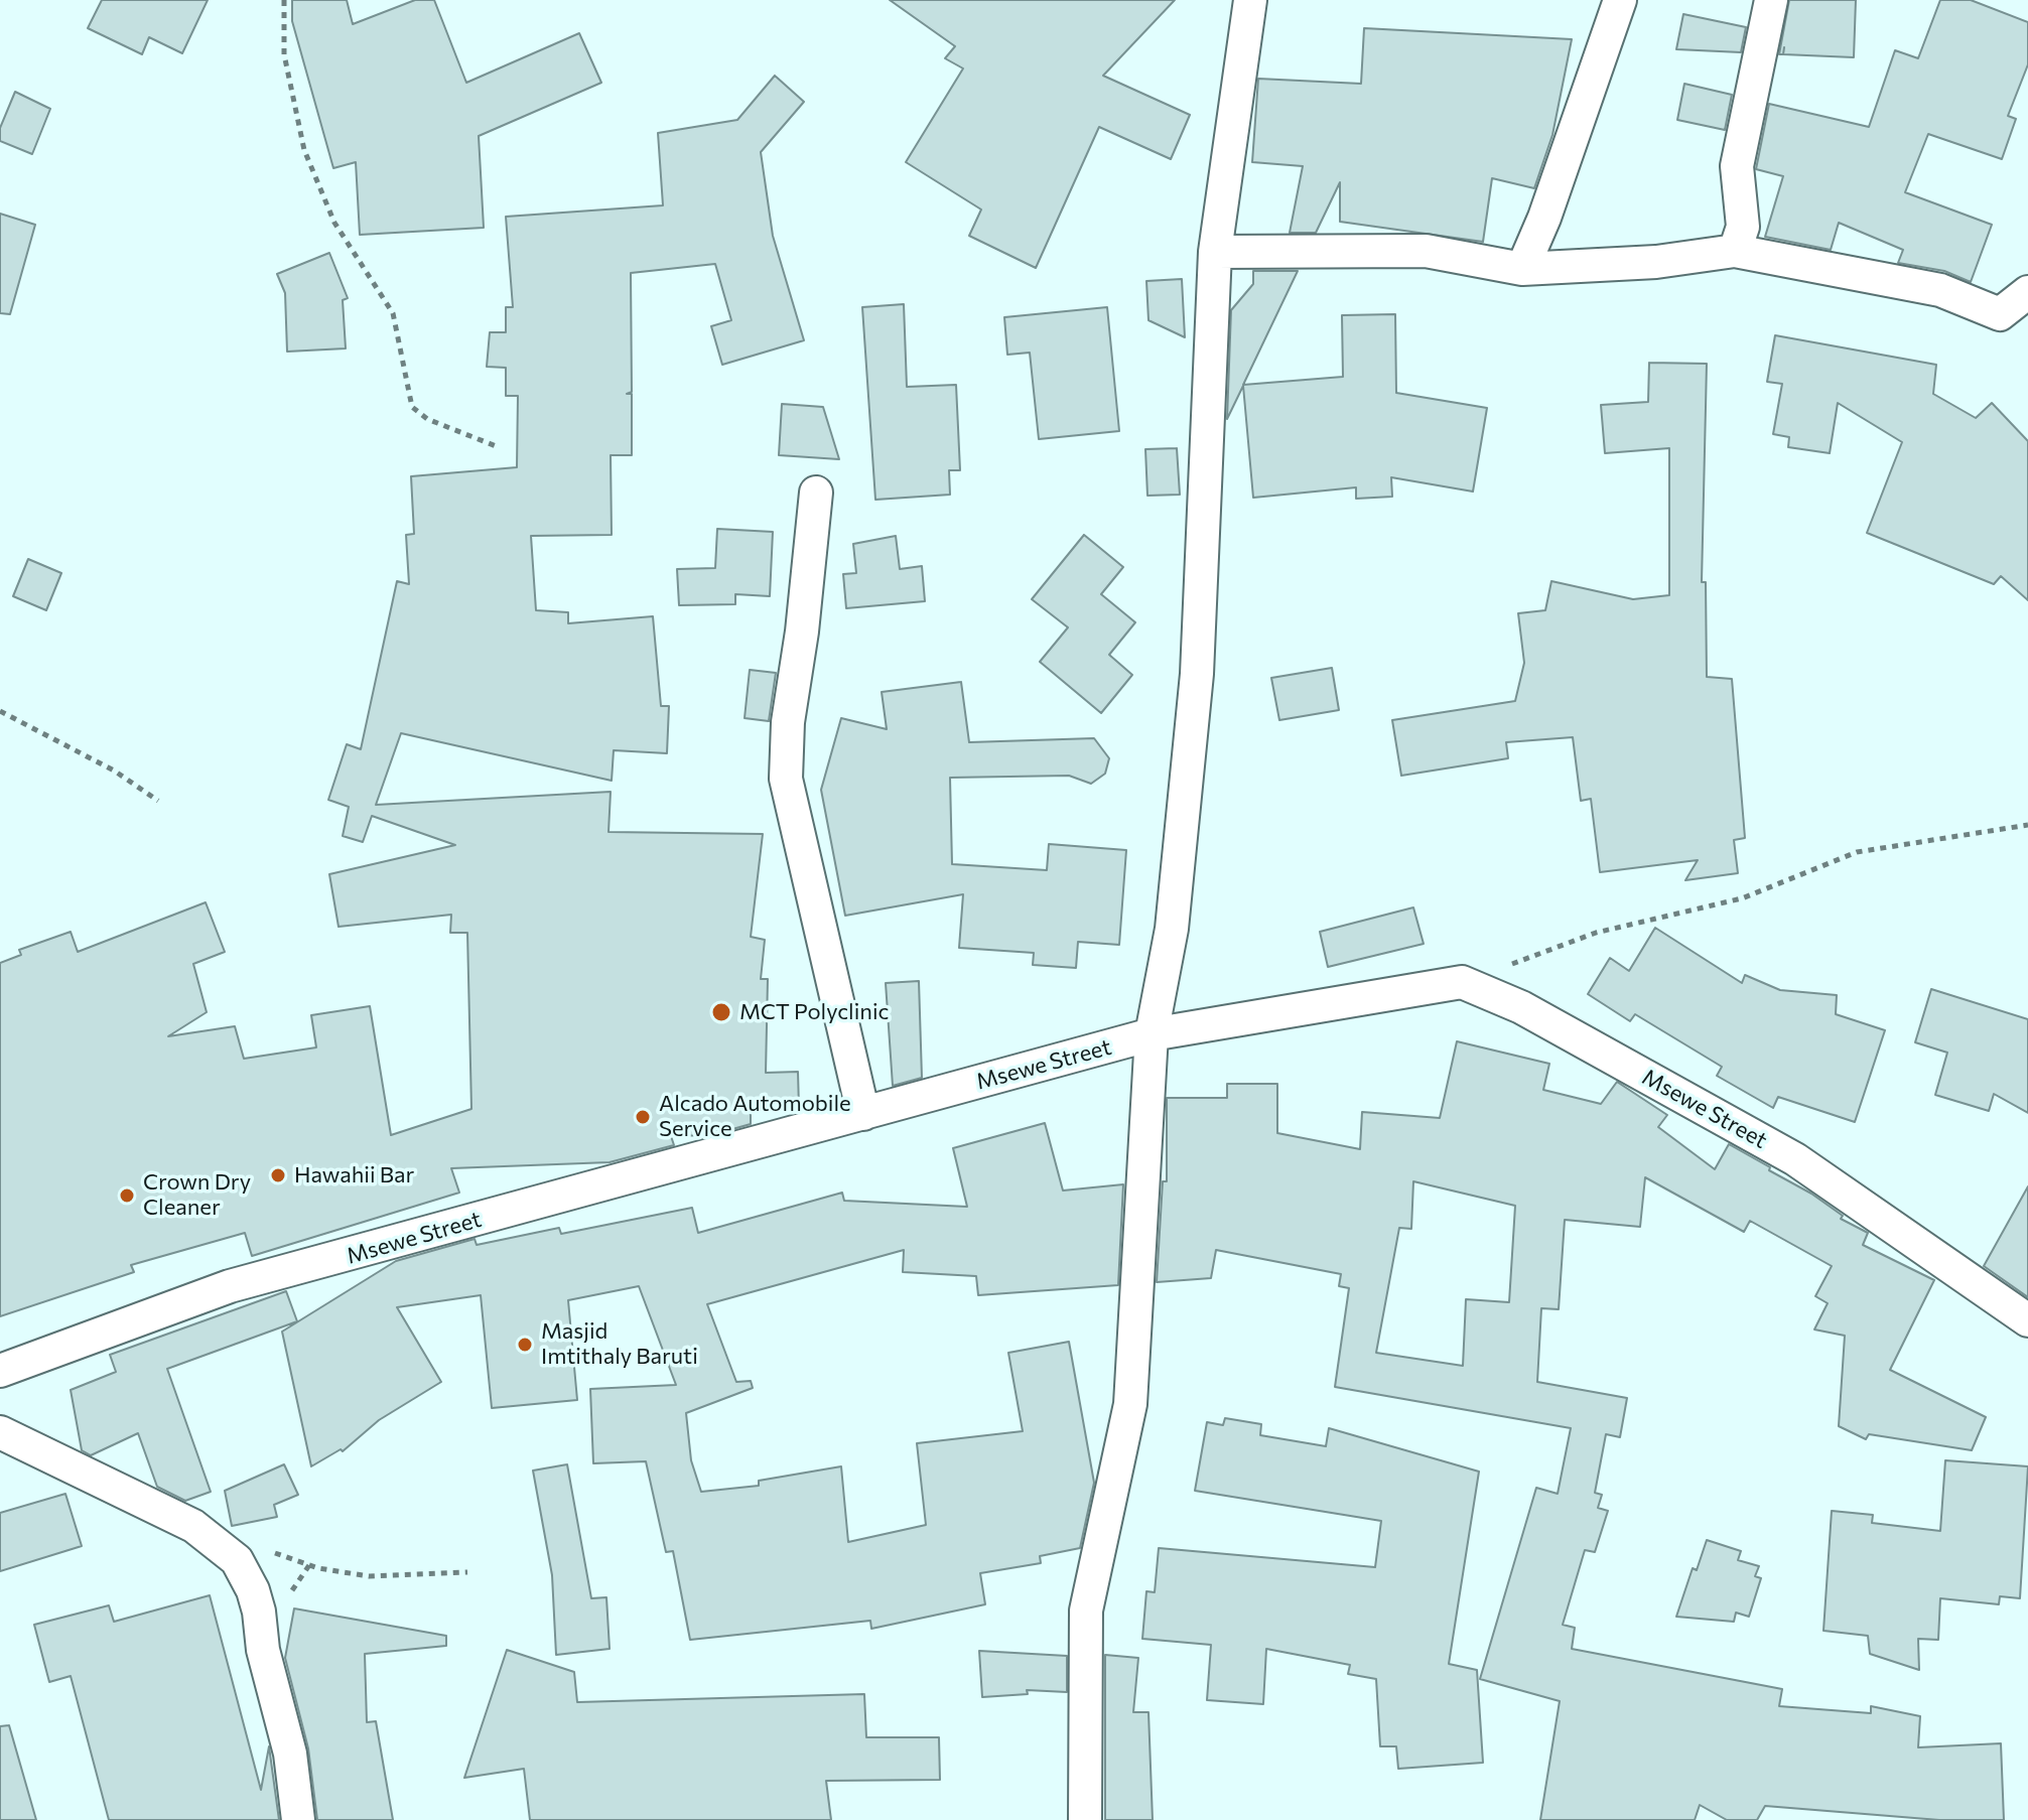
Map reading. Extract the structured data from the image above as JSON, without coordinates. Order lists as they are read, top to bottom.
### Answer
{
  "streets": {
    "street": ["Msewe Street"]
  },
  "places": [
    "MCT Polyclinic",
    "Alcado Automobile Service",
    "Hawahii Bar",
    "Crown Dry Cleaner",
    "Masjid Imtithaly Baruti"
  ]
}
